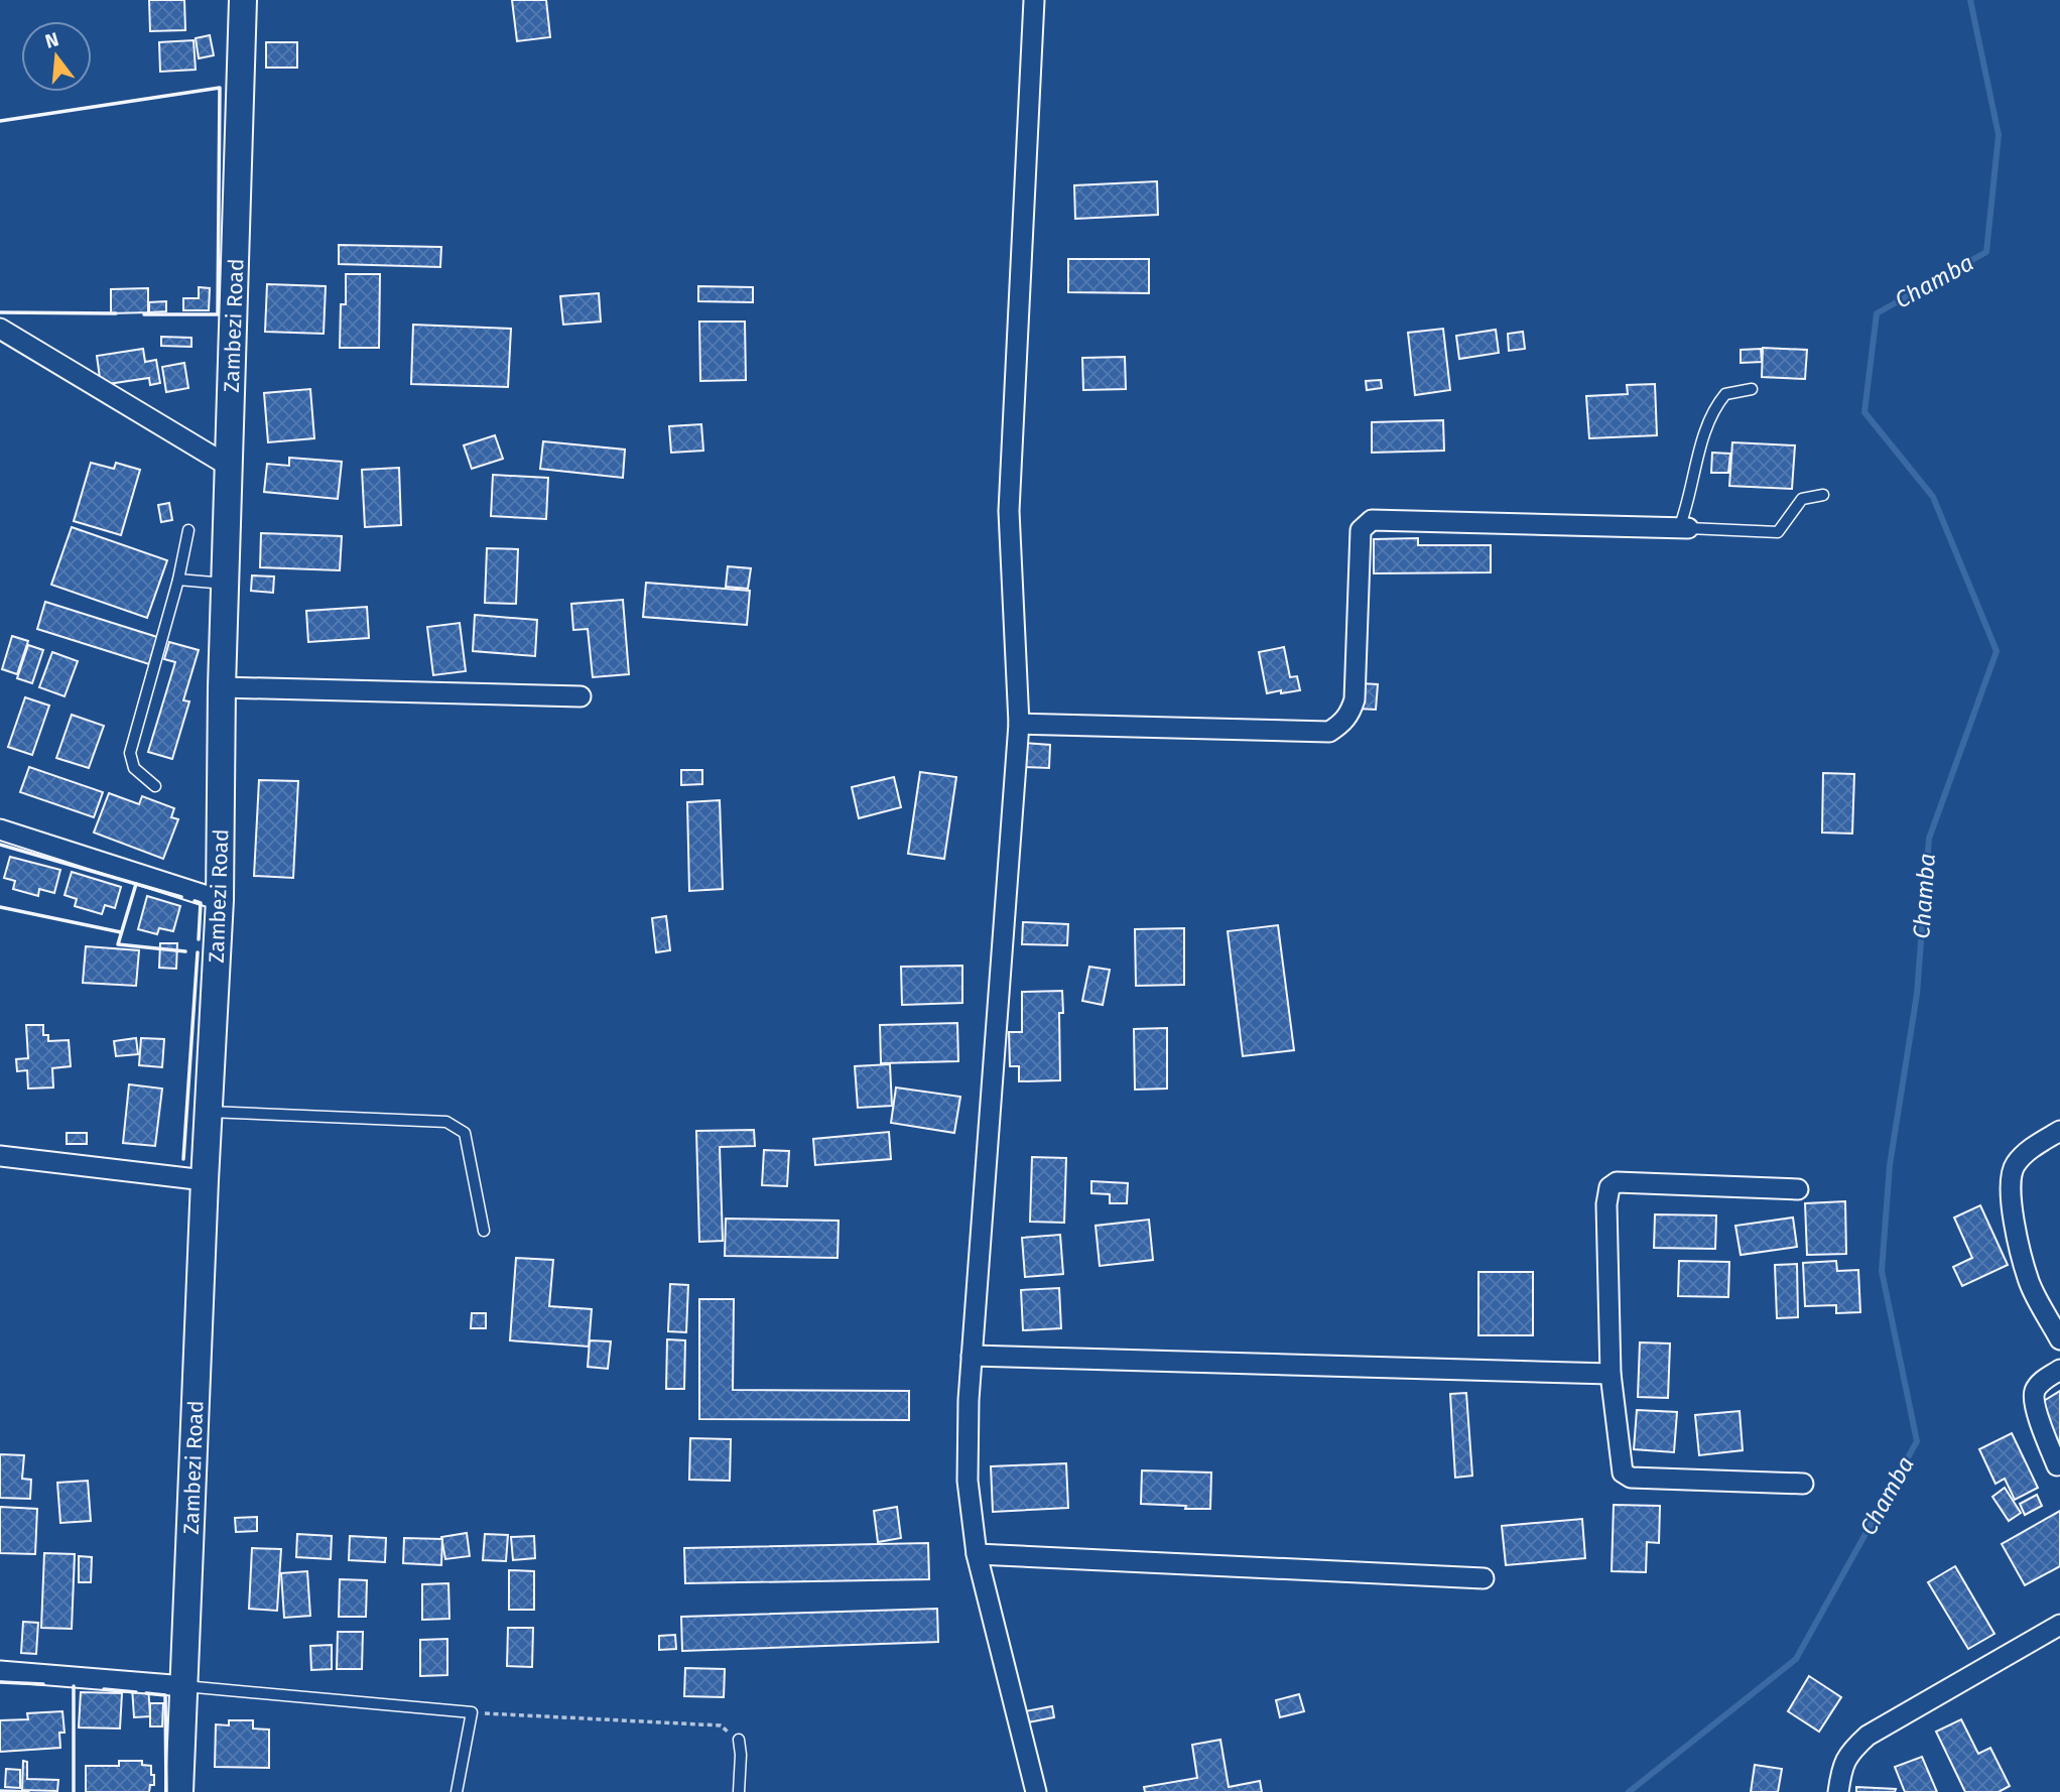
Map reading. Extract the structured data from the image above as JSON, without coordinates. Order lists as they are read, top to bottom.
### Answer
{
  "streets": {
    "main road": ["Zambezi Road"]
  },
  "water": ["Chamba"],
  "north": "top"
}
